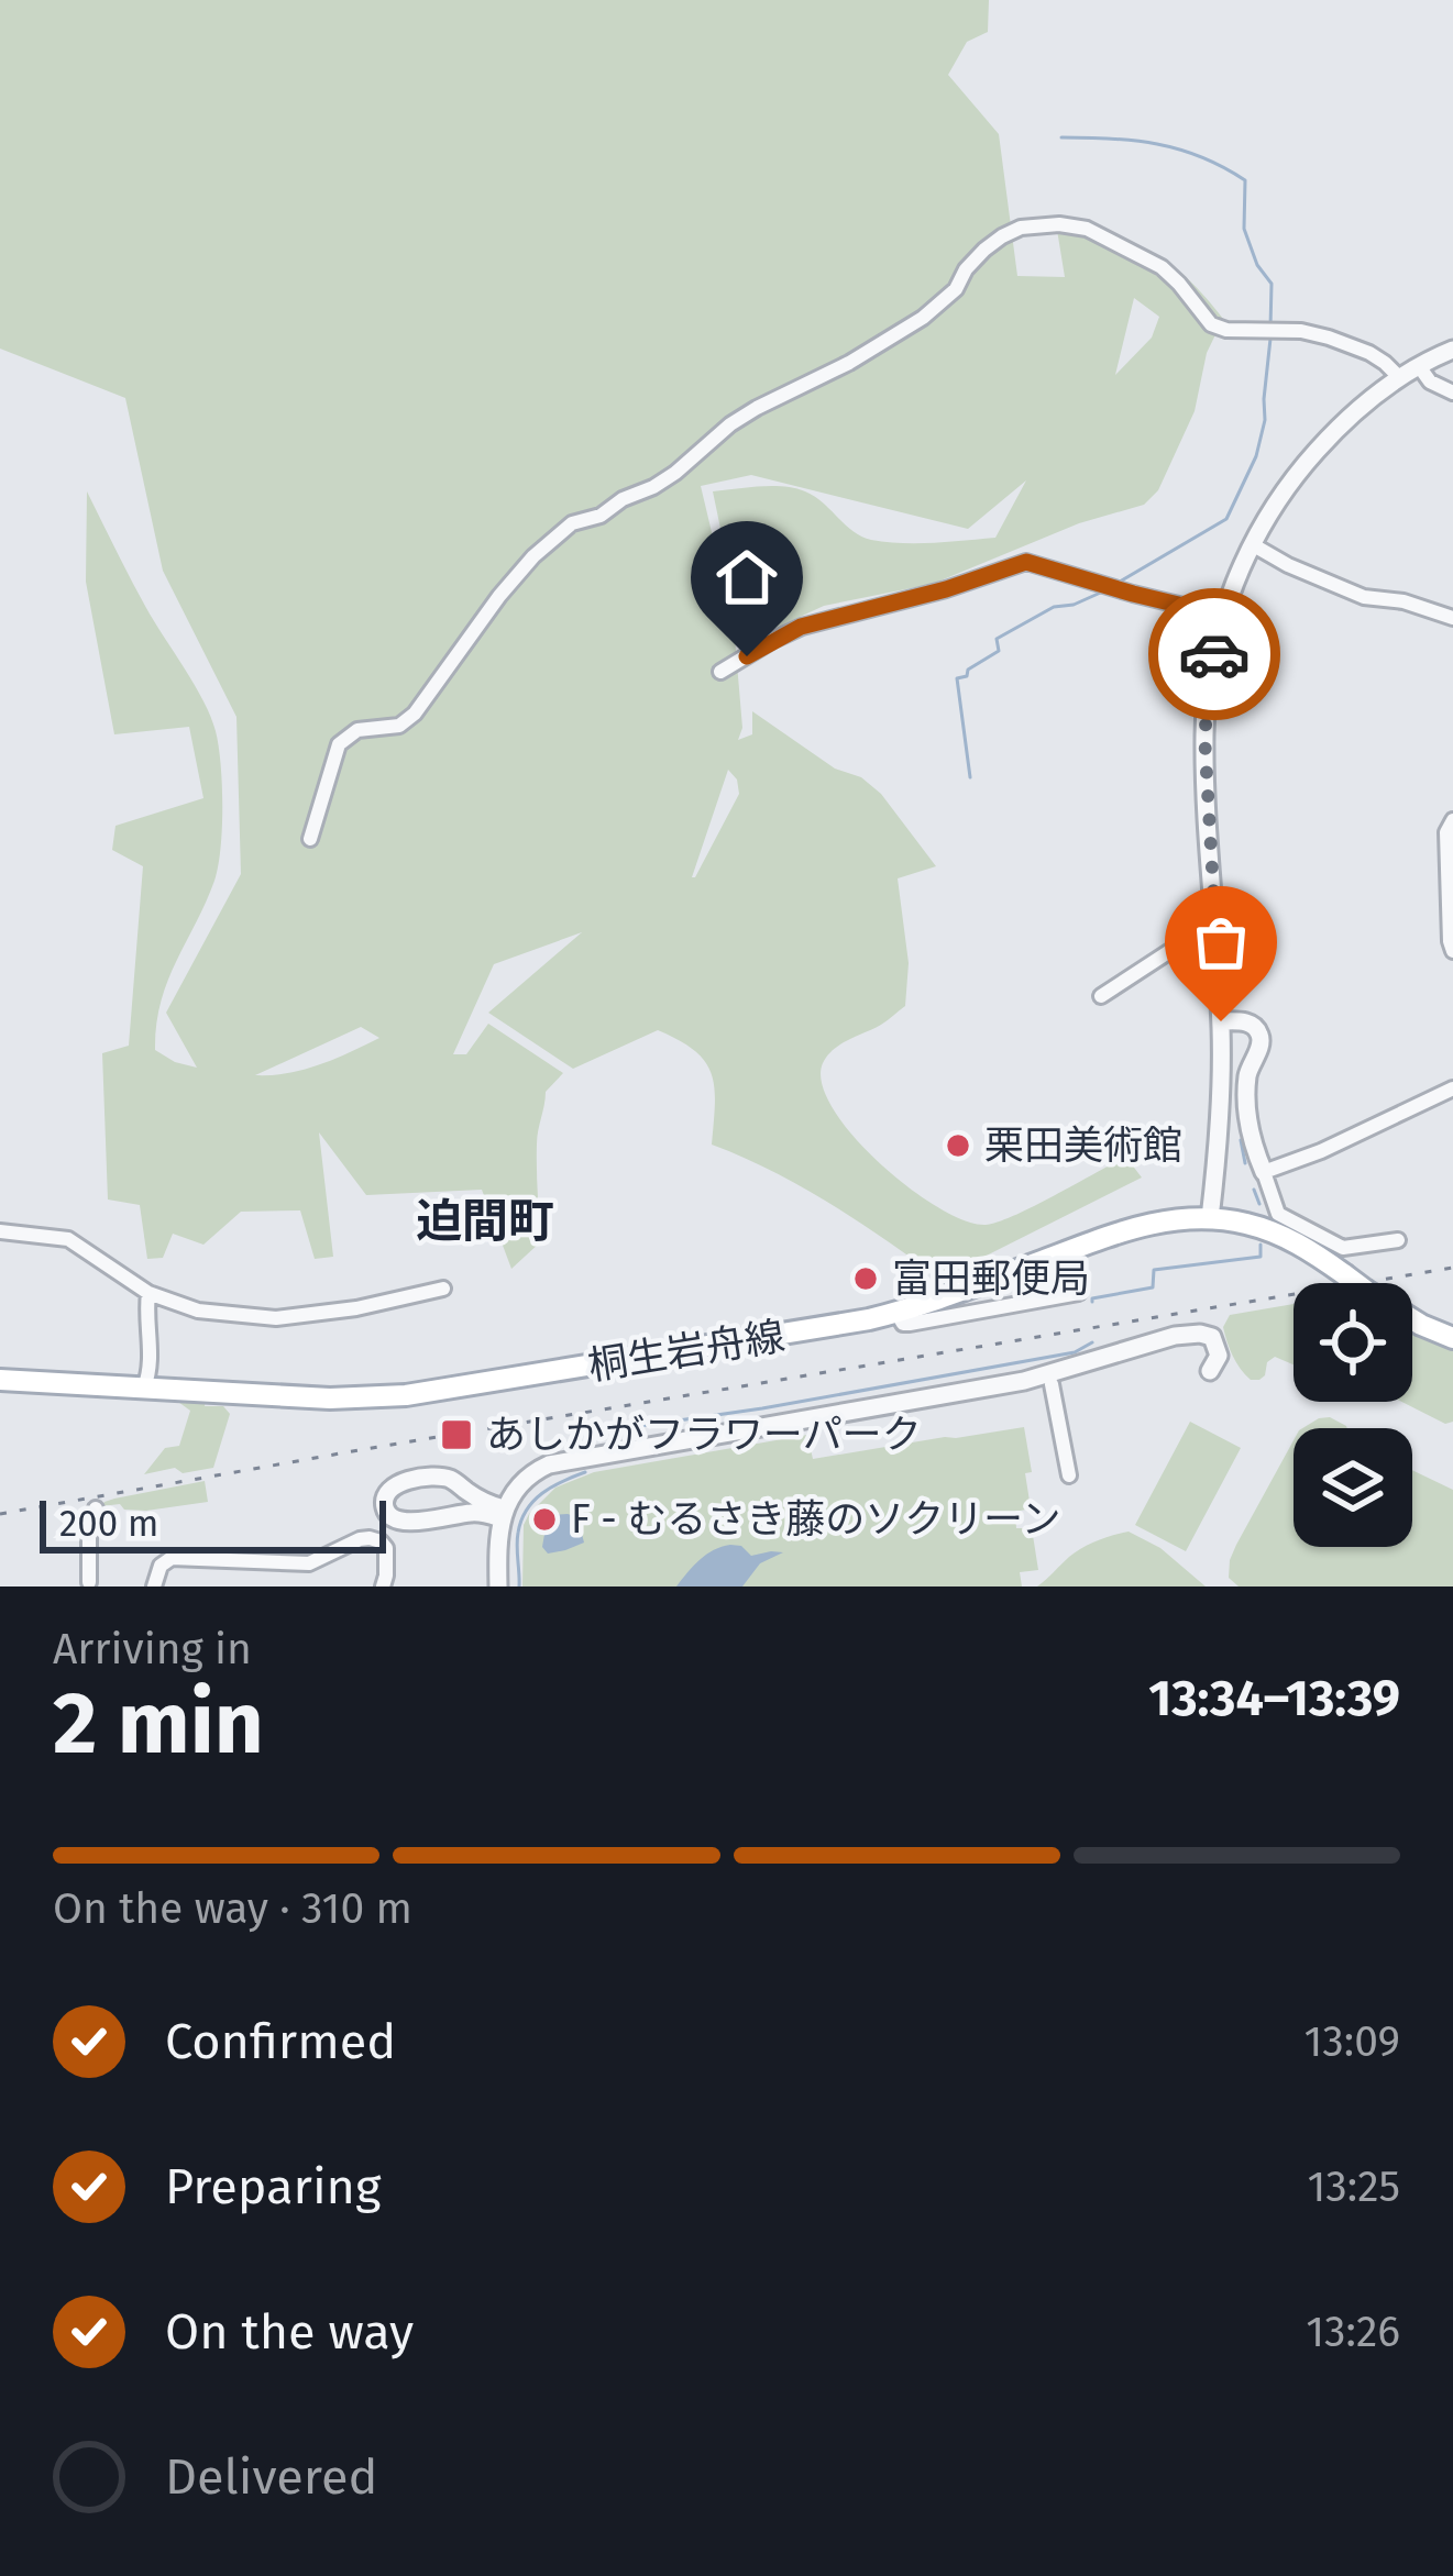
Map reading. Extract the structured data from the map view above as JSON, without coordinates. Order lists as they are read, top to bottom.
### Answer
{
  "streets": {
    "main road": ["桐生岩舟線"]
  },
  "districts": ["迫間町"],
  "places": {
    "other": ["栗田美術館", "富田郵便局", "F - むるさき藤のソクリーン"],
    "transit": ["あしかがフラワーパーク"]
  },
  "scale_bar": "200 m",
  "page": {
    "scale": "200 m",
    "heading": ["2 min", "Arriving in", "13:34–13:39"],
    "bar": "On the way · 310 m",
    "list": [
      ["Confirmed", "13:09"],
      ["Preparing", "13:25"],
      ["On the way", "13:26"],
      "Delivered"
    ]
  }
}
